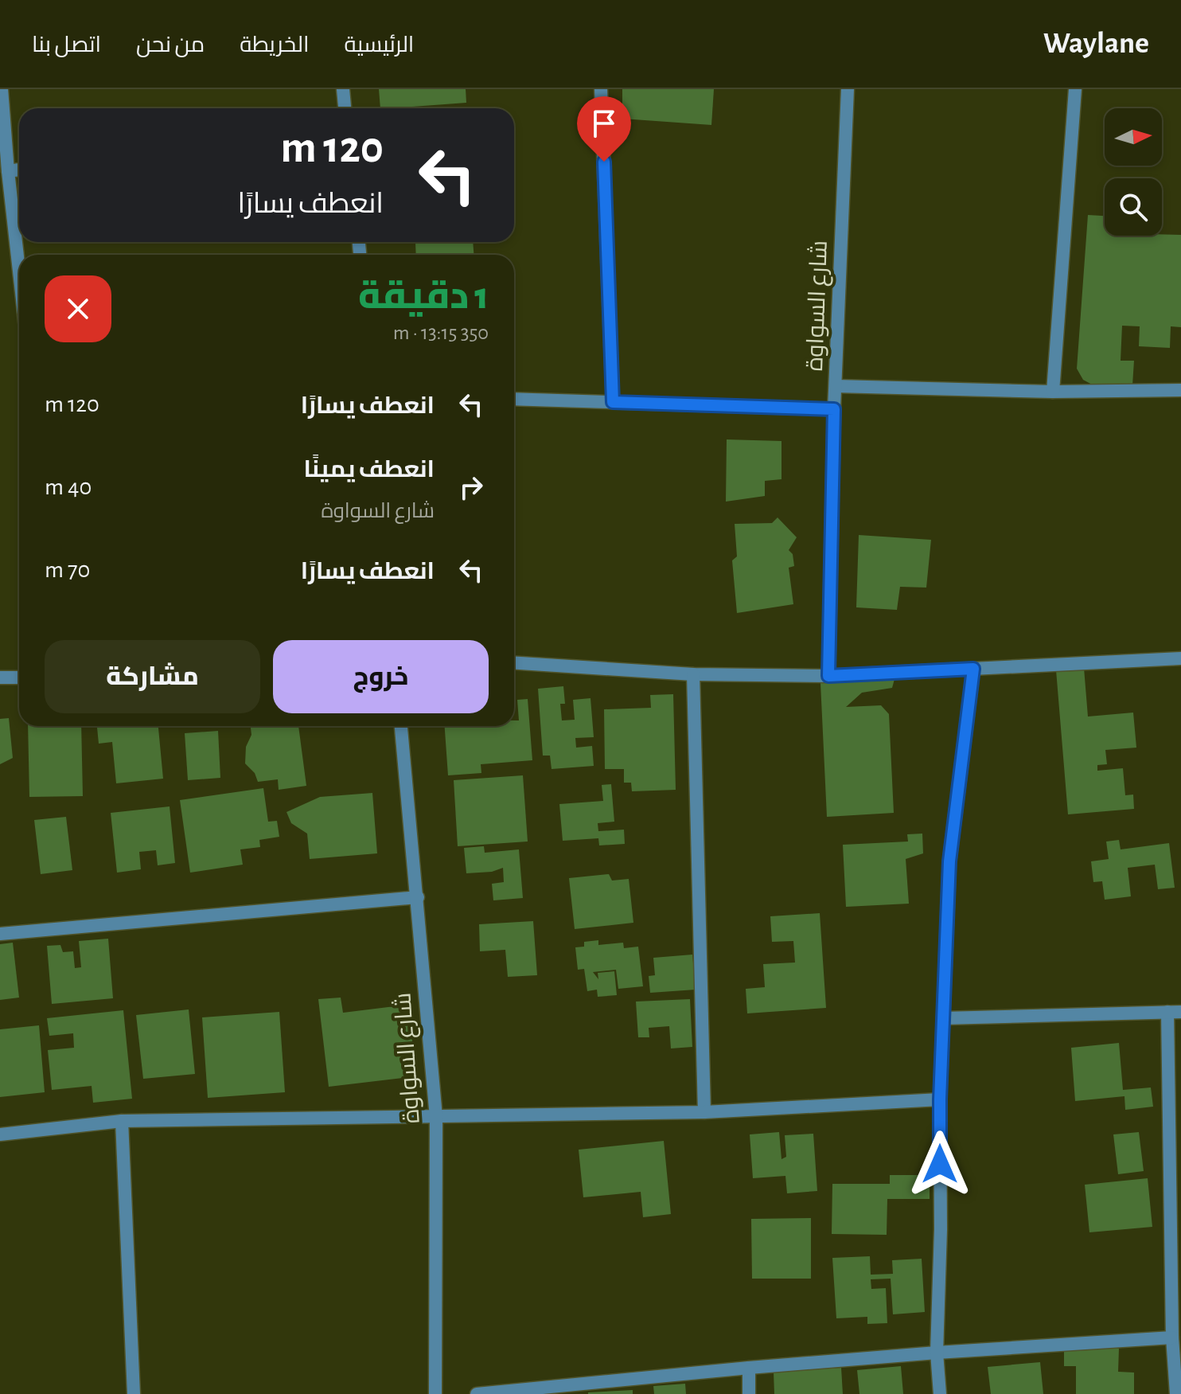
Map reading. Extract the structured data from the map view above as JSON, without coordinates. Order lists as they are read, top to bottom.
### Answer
{
  "streets": {
    "street": ["شارع السواوة"]
  },
  "north": "right",
  "page": {
    "header": "Waylane",
    "nav": [
      "الرئيسية",
      "الخريطة",
      "من نحن",
      "اتصل بنا"
    ],
    "turn": ["120 m", "انعطف يسارًا"],
    "heading": ["1 دقيقة", "350 m · 13:15"],
    "list": [
      {
        "name": "انعطف يسارًا",
        "value": "120 m"
      },
      {
        "name": "انعطف يمينًا",
        "note": "شارع السواوة",
        "value": "40 m"
      },
      {
        "name": "انعطف يسارًا",
        "value": "70 m"
      }
    ],
    "buttons": ["خروج", "مشاركة"]
  }
}
